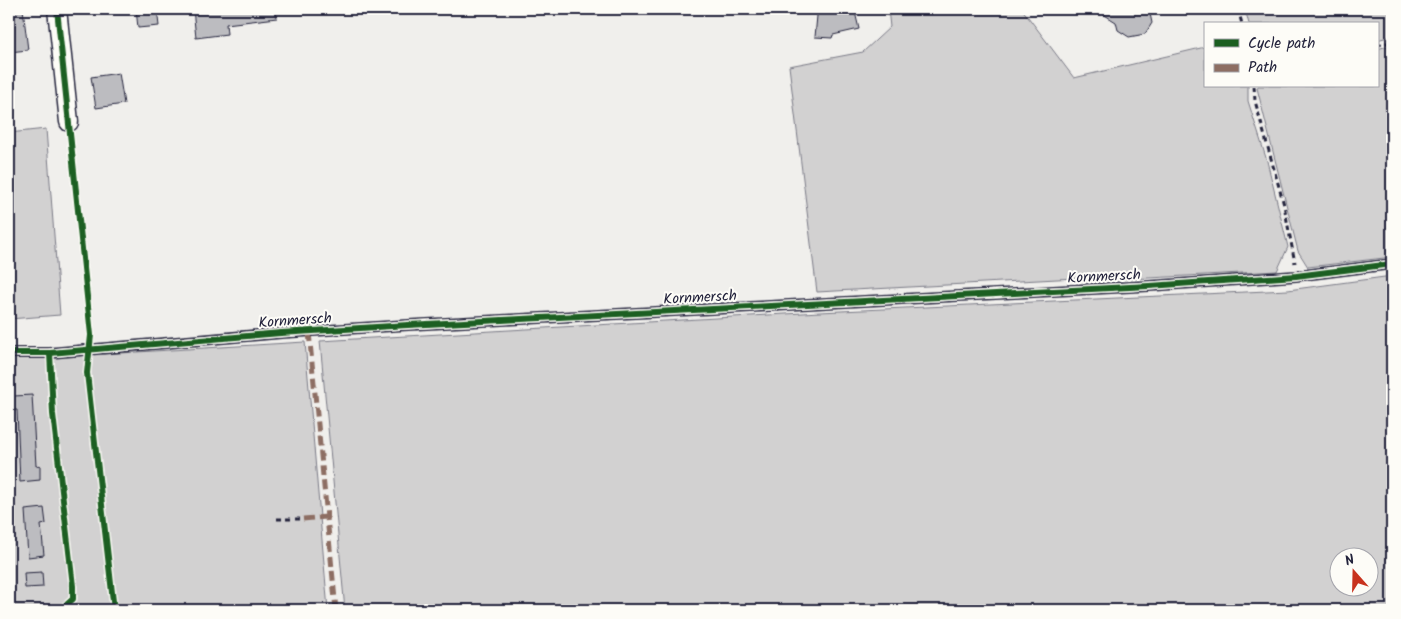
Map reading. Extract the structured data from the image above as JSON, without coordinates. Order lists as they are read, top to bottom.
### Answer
{
  "streets": {
    "lane": ["Kornmersch"]
  },
  "legend": ["Cycle path", "Path"],
  "north": "top"
}
